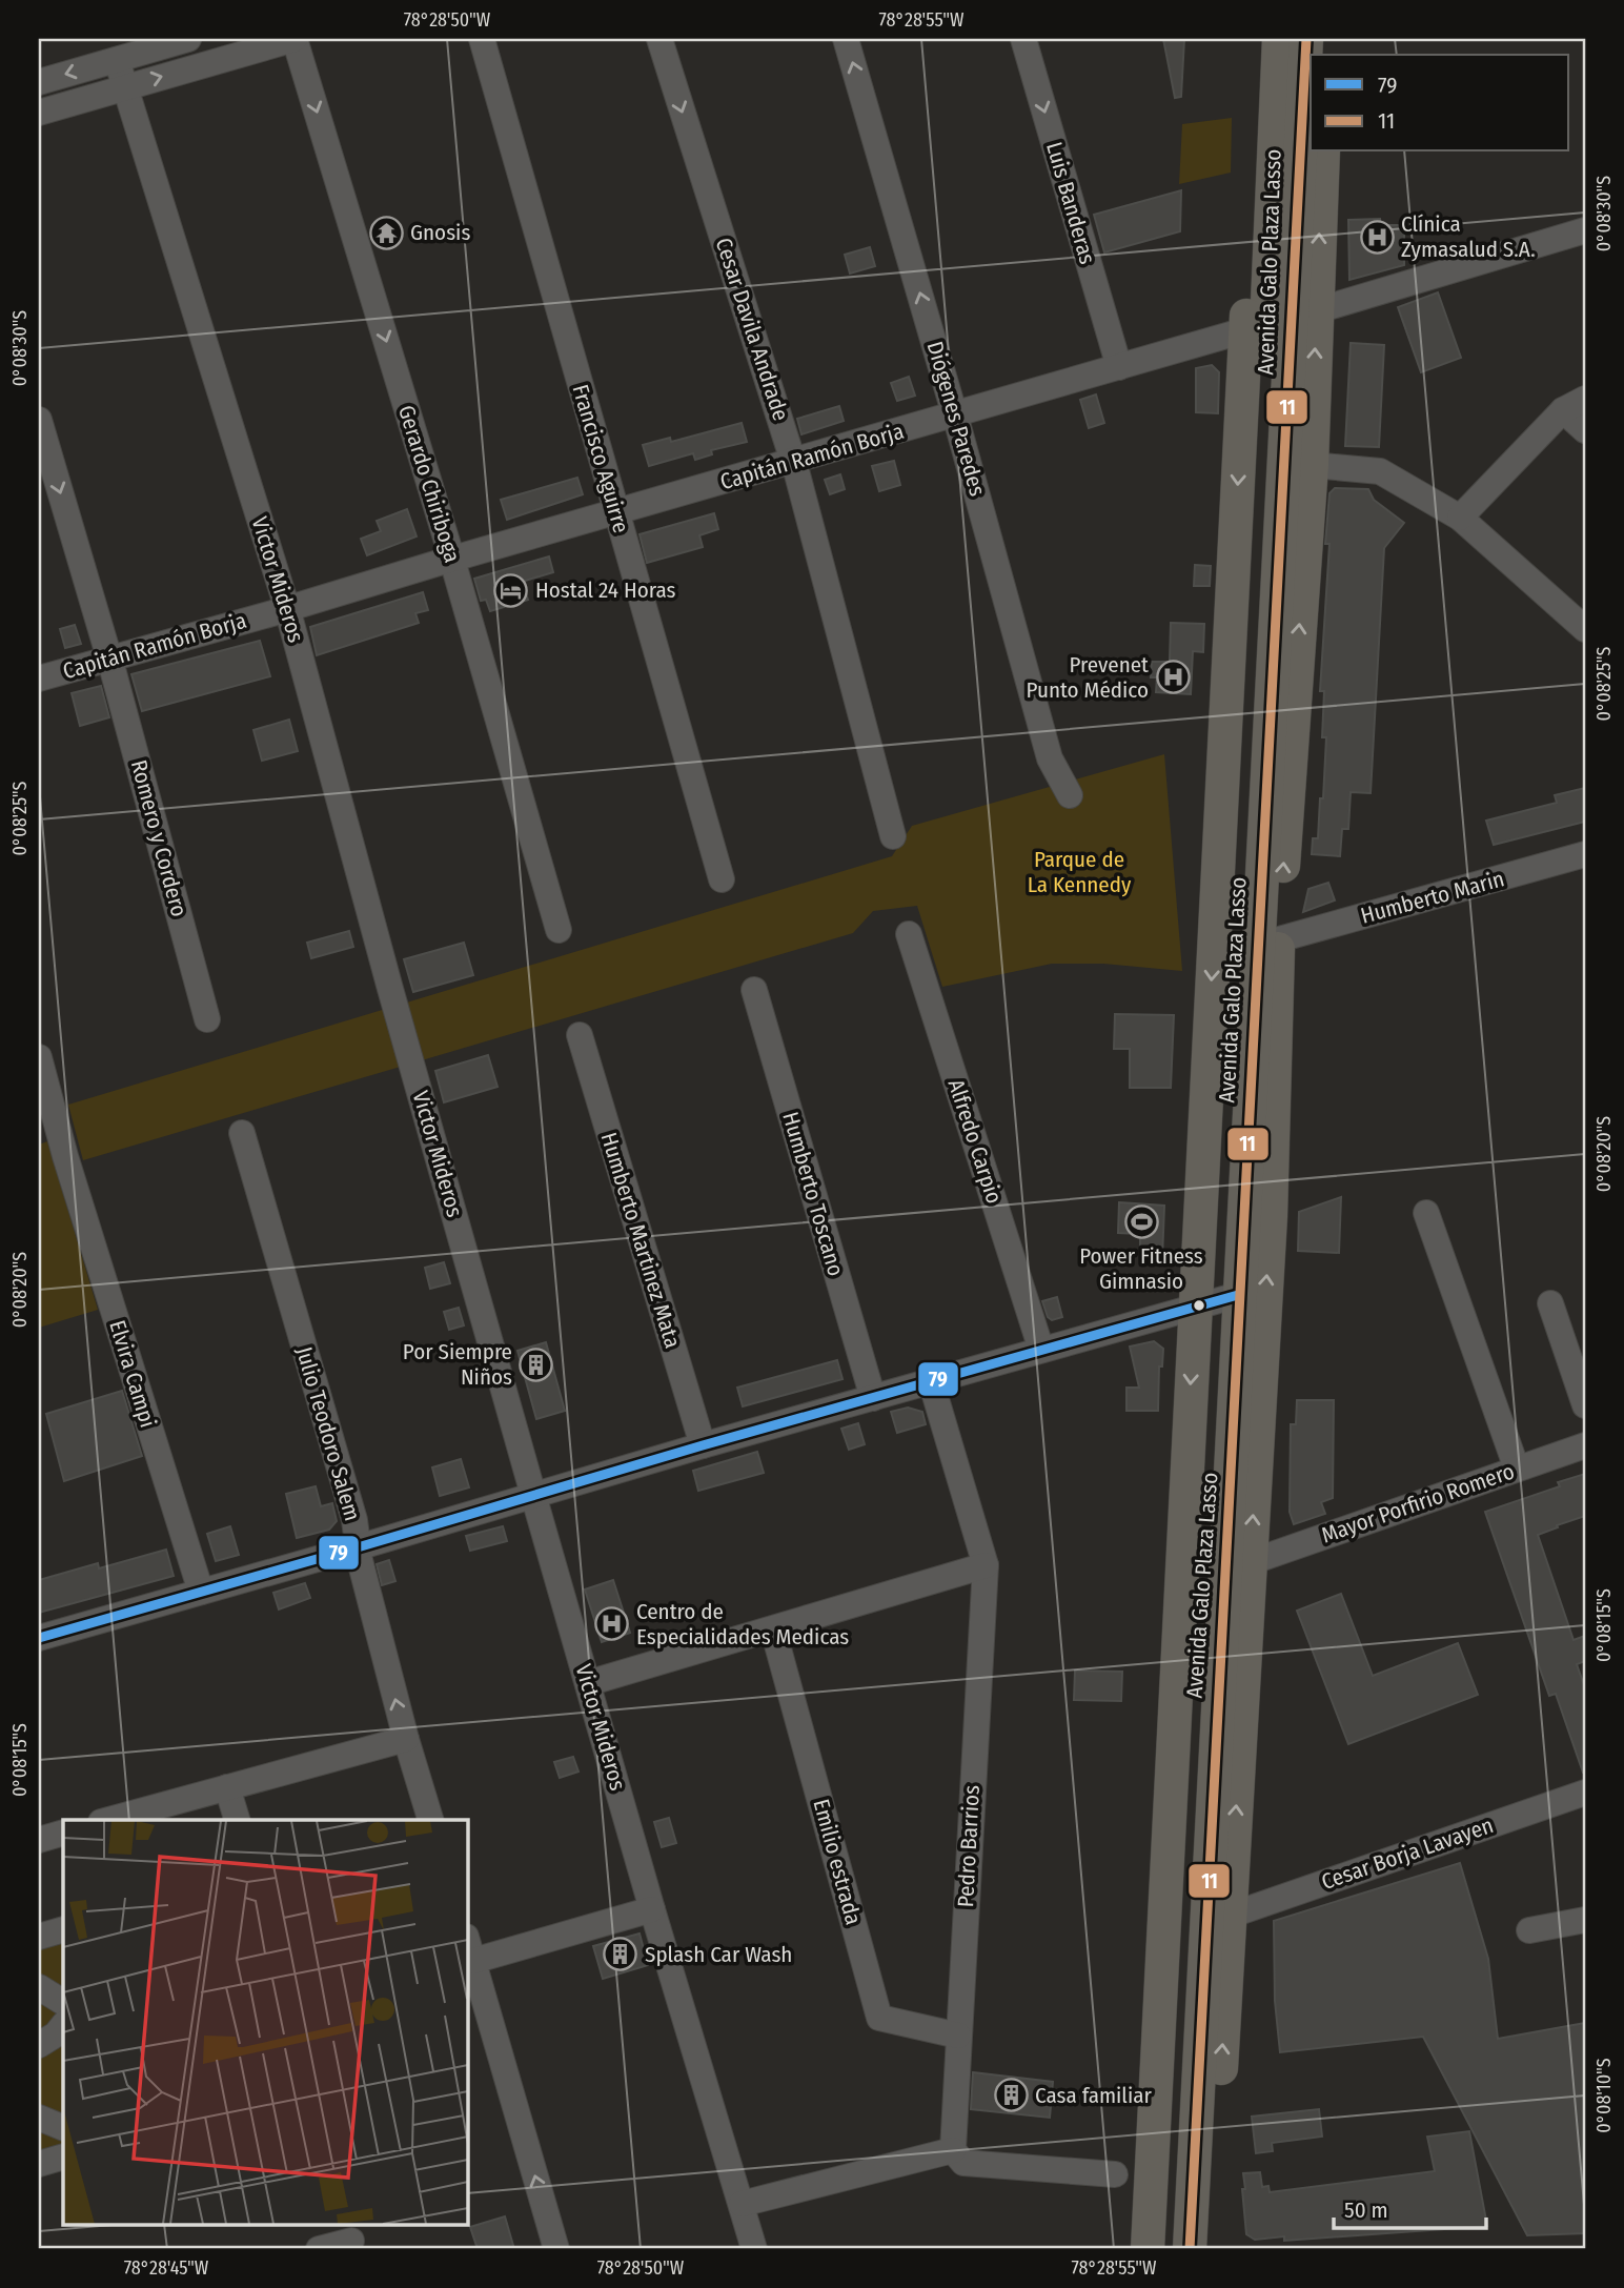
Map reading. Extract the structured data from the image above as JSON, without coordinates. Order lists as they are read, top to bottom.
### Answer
{
  "streets": {
    "main road": ["Avenida Galo Plaza Lasso"],
    "street": [
      "Luis Banderas",
      "Cesar Davila Andrade",
      "Diógenes Paredes",
      "Capitán Ramón Borja",
      "Francisco Aguirre",
      "Gerardo Chiriboga",
      "Victor Mideros",
      "Romero y Cordero",
      "Humberto Marin",
      "Alfredo Carpio",
      "Humberto Toscano",
      "Humberto Martinez Mata",
      "Elvira Campi",
      "Julio Teodoro Salem",
      "Mayor Porfirio Romero",
      "Pedro Barrios",
      "Cesar Borja Lavayen",
      "Emilio estrada"
    ]
  },
  "crossings": [
    ["Luis Banderas", "Capitán Ramón Borja"],
    ["Avenida Galo Plaza Lasso", "Capitán Ramón Borja"],
    ["Avenida Galo Plaza Lasso", "Humberto Marin"],
    ["Avenida Galo Plaza Lasso", "Mayor Porfirio Romero"],
    ["Avenida Galo Plaza Lasso", "Cesar Borja Lavayen"],
    ["Cesar Davila Andrade", "Capitán Ramón Borja"],
    ["Diógenes Paredes", "Capitán Ramón Borja"],
    ["Capitán Ramón Borja", "Francisco Aguirre"],
    ["Capitán Ramón Borja", "Gerardo Chiriboga"],
    ["Capitán Ramón Borja", "Victor Mideros"],
    ["Capitán Ramón Borja", "Romero y Cordero"],
    ["Pedro Barrios", "Emilio estrada"]
  ],
  "one_way": [
    "Luis Banderas",
    "Cesar Davila Andrade",
    "Diógenes Paredes",
    "Gerardo Chiriboga",
    "Romero y Cordero"
  ],
  "parks": ["Parque de La Kennedy"],
  "places": {
    "temple": ["Gnosis"],
    "hospital": ["Clínica Zymasalud S.A.", "Prevenet Punto Médico", "Centro de Especialidades Medicas"],
    "hotel": ["Hostal 24 Horas"],
    "sports": ["Power Fitness Gimnasio"],
    "building": ["Por Siempre Niños", "Splash Car Wash", "Casa familiar"]
  },
  "lines": ["transit line 11", "transit line 79"],
  "legend": ["79", "11"],
  "scale_bar": "50 m",
  "coordinates": [
    "78°28'50\"W",
    "78°28'55\"W",
    "0°08'30\"S",
    "0°08'25\"S",
    "0°08'20\"S",
    "0°08'15\"S",
    "0°08'10\"S",
    "78°28'45\"W"
  ]
}
